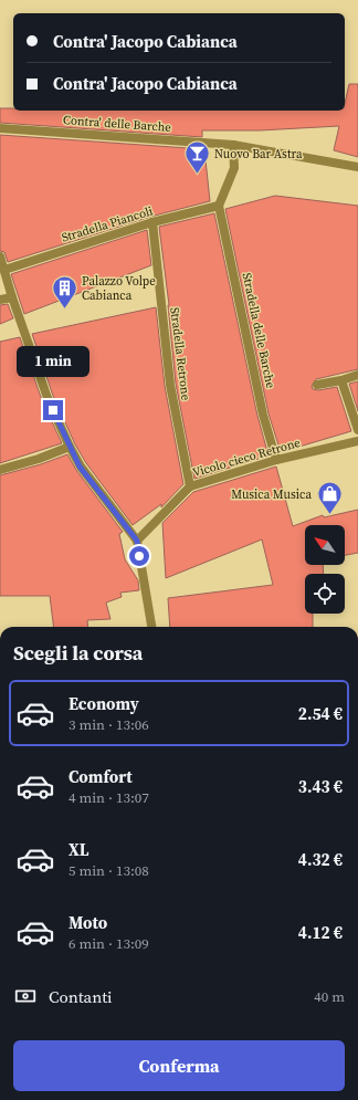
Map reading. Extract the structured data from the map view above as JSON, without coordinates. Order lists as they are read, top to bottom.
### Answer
{
  "streets": {
    "street": [
      "Contra' delle Barche",
      "Stradella Piancoli",
      "Stradella delle Barche",
      "Stradella Retrone",
      "Vicolo cieco Retrone"
    ]
  },
  "crossings": [
    ["Stradella Piancoli", "Stradella delle Barche"],
    ["Stradella Piancoli", "Stradella Retrone"],
    ["Stradella delle Barche", "Vicolo cieco Retrone"],
    ["Stradella Retrone", "Vicolo cieco Retrone"]
  ],
  "places": {
    "bar": ["Nuovo Bar Astra"],
    "building": ["Palazzo Volpe Cabianca"],
    "shop": ["Musica Musica"]
  },
  "north": "top left",
  "page": {
    "banner": ["Contra' Jacopo Cabianca", "Contra' Jacopo Cabianca"],
    "bubble": "1 min",
    "heading": "Scegli la corsa",
    "list": [
      {
        "name": "Economy",
        "note": "3 min · 13:06",
        "value": "2.54 €"
      },
      {
        "name": "Comfort",
        "note": "4 min · 13:07",
        "value": "3.43 €"
      },
      {
        "name": "XL",
        "note": "5 min · 13:08",
        "value": "4.32 €"
      },
      {
        "name": "Moto",
        "note": "6 min · 13:09",
        "value": "4.12 €"
      }
    ],
    "pay": ["Contanti", "40 m"],
    "buttons": "Conferma"
  }
}
